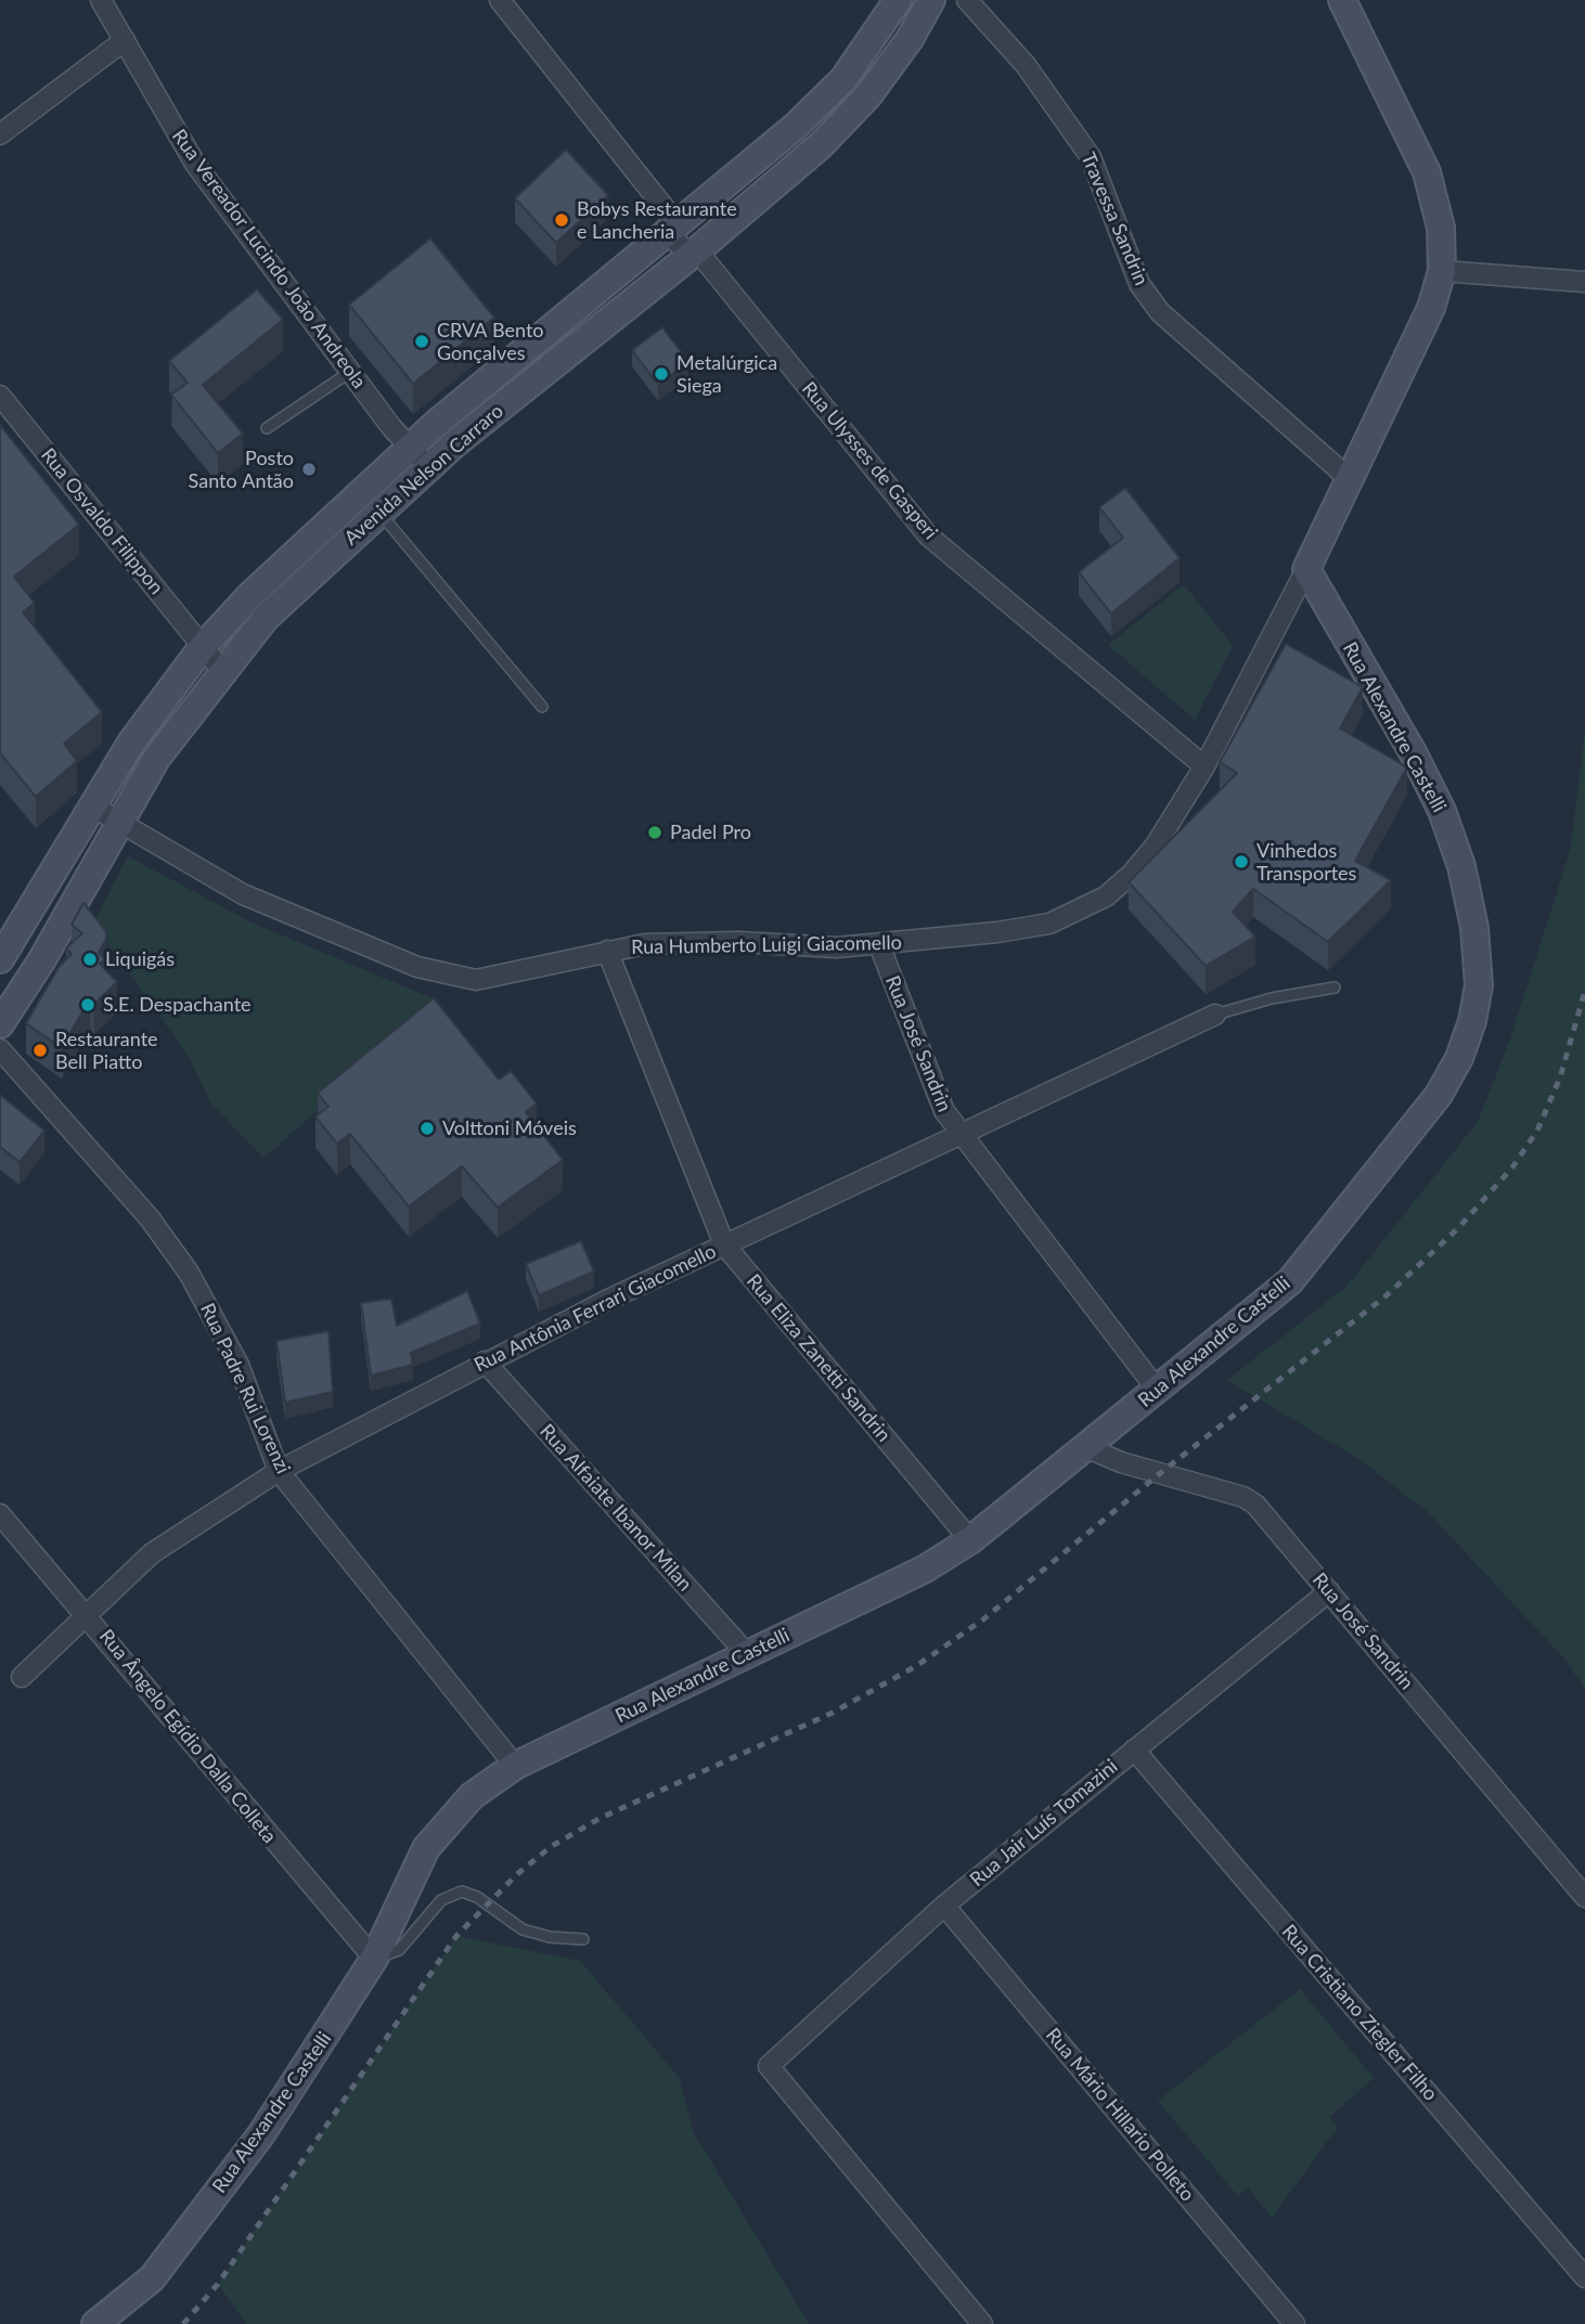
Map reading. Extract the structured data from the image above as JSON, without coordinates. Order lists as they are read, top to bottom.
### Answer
{
  "streets": {
    "street": [
      "Travessa Sandrin",
      "Rua Vereador Lucindo João Andreola",
      "Rua Ulysses de Gasperi",
      "Avenida Nelson Carraro",
      "Rua Osvaldo Filippon",
      "Rua Alexandre Castelli",
      "Rua Humberto Luigi Giacomello",
      "Rua José Sandrin",
      "Rua Antônia Ferrari Giacomello",
      "Rua Eliza Zanetti Sandrin",
      "Rua Padre Rui Lorenzi",
      "Rua Alfaiate Ibanor Milan",
      "Rua Ângelo Egídio Dalla Colleta",
      "Rua Jair Luís Tomazini",
      "Rua Cristiano Ziegler Filho",
      "Rua Mário Hillario Polleto"
    ]
  },
  "crossings": [
    ["Rua Vereador Lucindo João Andreola", "Avenida Nelson Carraro"],
    ["Rua Ulysses de Gasperi", "Avenida Nelson Carraro"],
    ["Rua Ulysses de Gasperi", "Rua Humberto Luigi Giacomello"],
    ["Avenida Nelson Carraro", "Rua Osvaldo Filippon"],
    ["Avenida Nelson Carraro", "Rua Humberto Luigi Giacomello"],
    ["Rua Alexandre Castelli", "Rua Humberto Luigi Giacomello"],
    ["Rua Alexandre Castelli", "Rua José Sandrin"],
    ["Rua Alexandre Castelli", "Rua Eliza Zanetti Sandrin"],
    ["Rua Alexandre Castelli", "Rua Padre Rui Lorenzi"],
    ["Rua Alexandre Castelli", "Rua Alfaiate Ibanor Milan"],
    ["Rua Alexandre Castelli", "Rua Ângelo Egídio Dalla Colleta"],
    ["Rua Humberto Luigi Giacomello", "Rua José Sandrin"],
    ["Rua Humberto Luigi Giacomello", "Rua Eliza Zanetti Sandrin"],
    ["Rua José Sandrin", "Rua Antônia Ferrari Giacomello"],
    ["Rua José Sandrin", "Rua Jair Luís Tomazini"],
    ["Rua Antônia Ferrari Giacomello", "Rua Eliza Zanetti Sandrin"],
    ["Rua Antônia Ferrari Giacomello", "Rua Padre Rui Lorenzi"],
    ["Rua Antônia Ferrari Giacomello", "Rua Alfaiate Ibanor Milan"],
    ["Rua Antônia Ferrari Giacomello", "Rua Ângelo Egídio Dalla Colleta"],
    ["Rua Jair Luís Tomazini", "Rua Cristiano Ziegler Filho"],
    ["Rua Jair Luís Tomazini", "Rua Mário Hillario Polleto"]
  ],
  "places": [
    "Bobys Restaurante e Lancheria",
    "CRVA Bento Gonçalves",
    "Metalúrgica Siega",
    "Posto Santo Antão",
    "Padel Pro",
    "Vinhedos Transportes",
    "Liquigás",
    "S.E. Despachante",
    "Restaurante Bell Piatto",
    "Volttoni Móveis"
  ]
}
